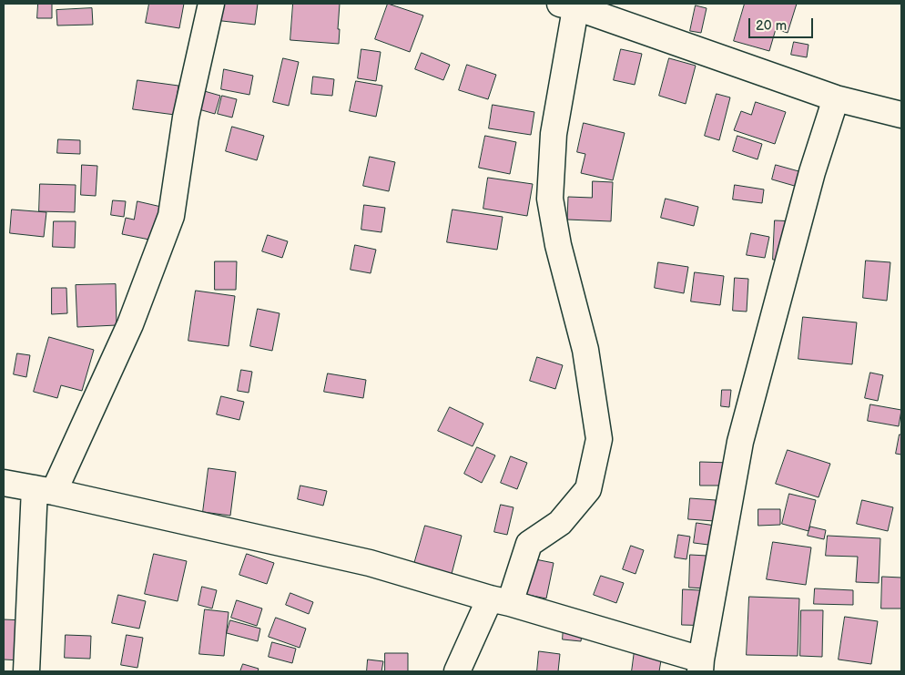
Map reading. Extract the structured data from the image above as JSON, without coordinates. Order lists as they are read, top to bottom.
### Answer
{
  "scale_bar": "20 m"
}
